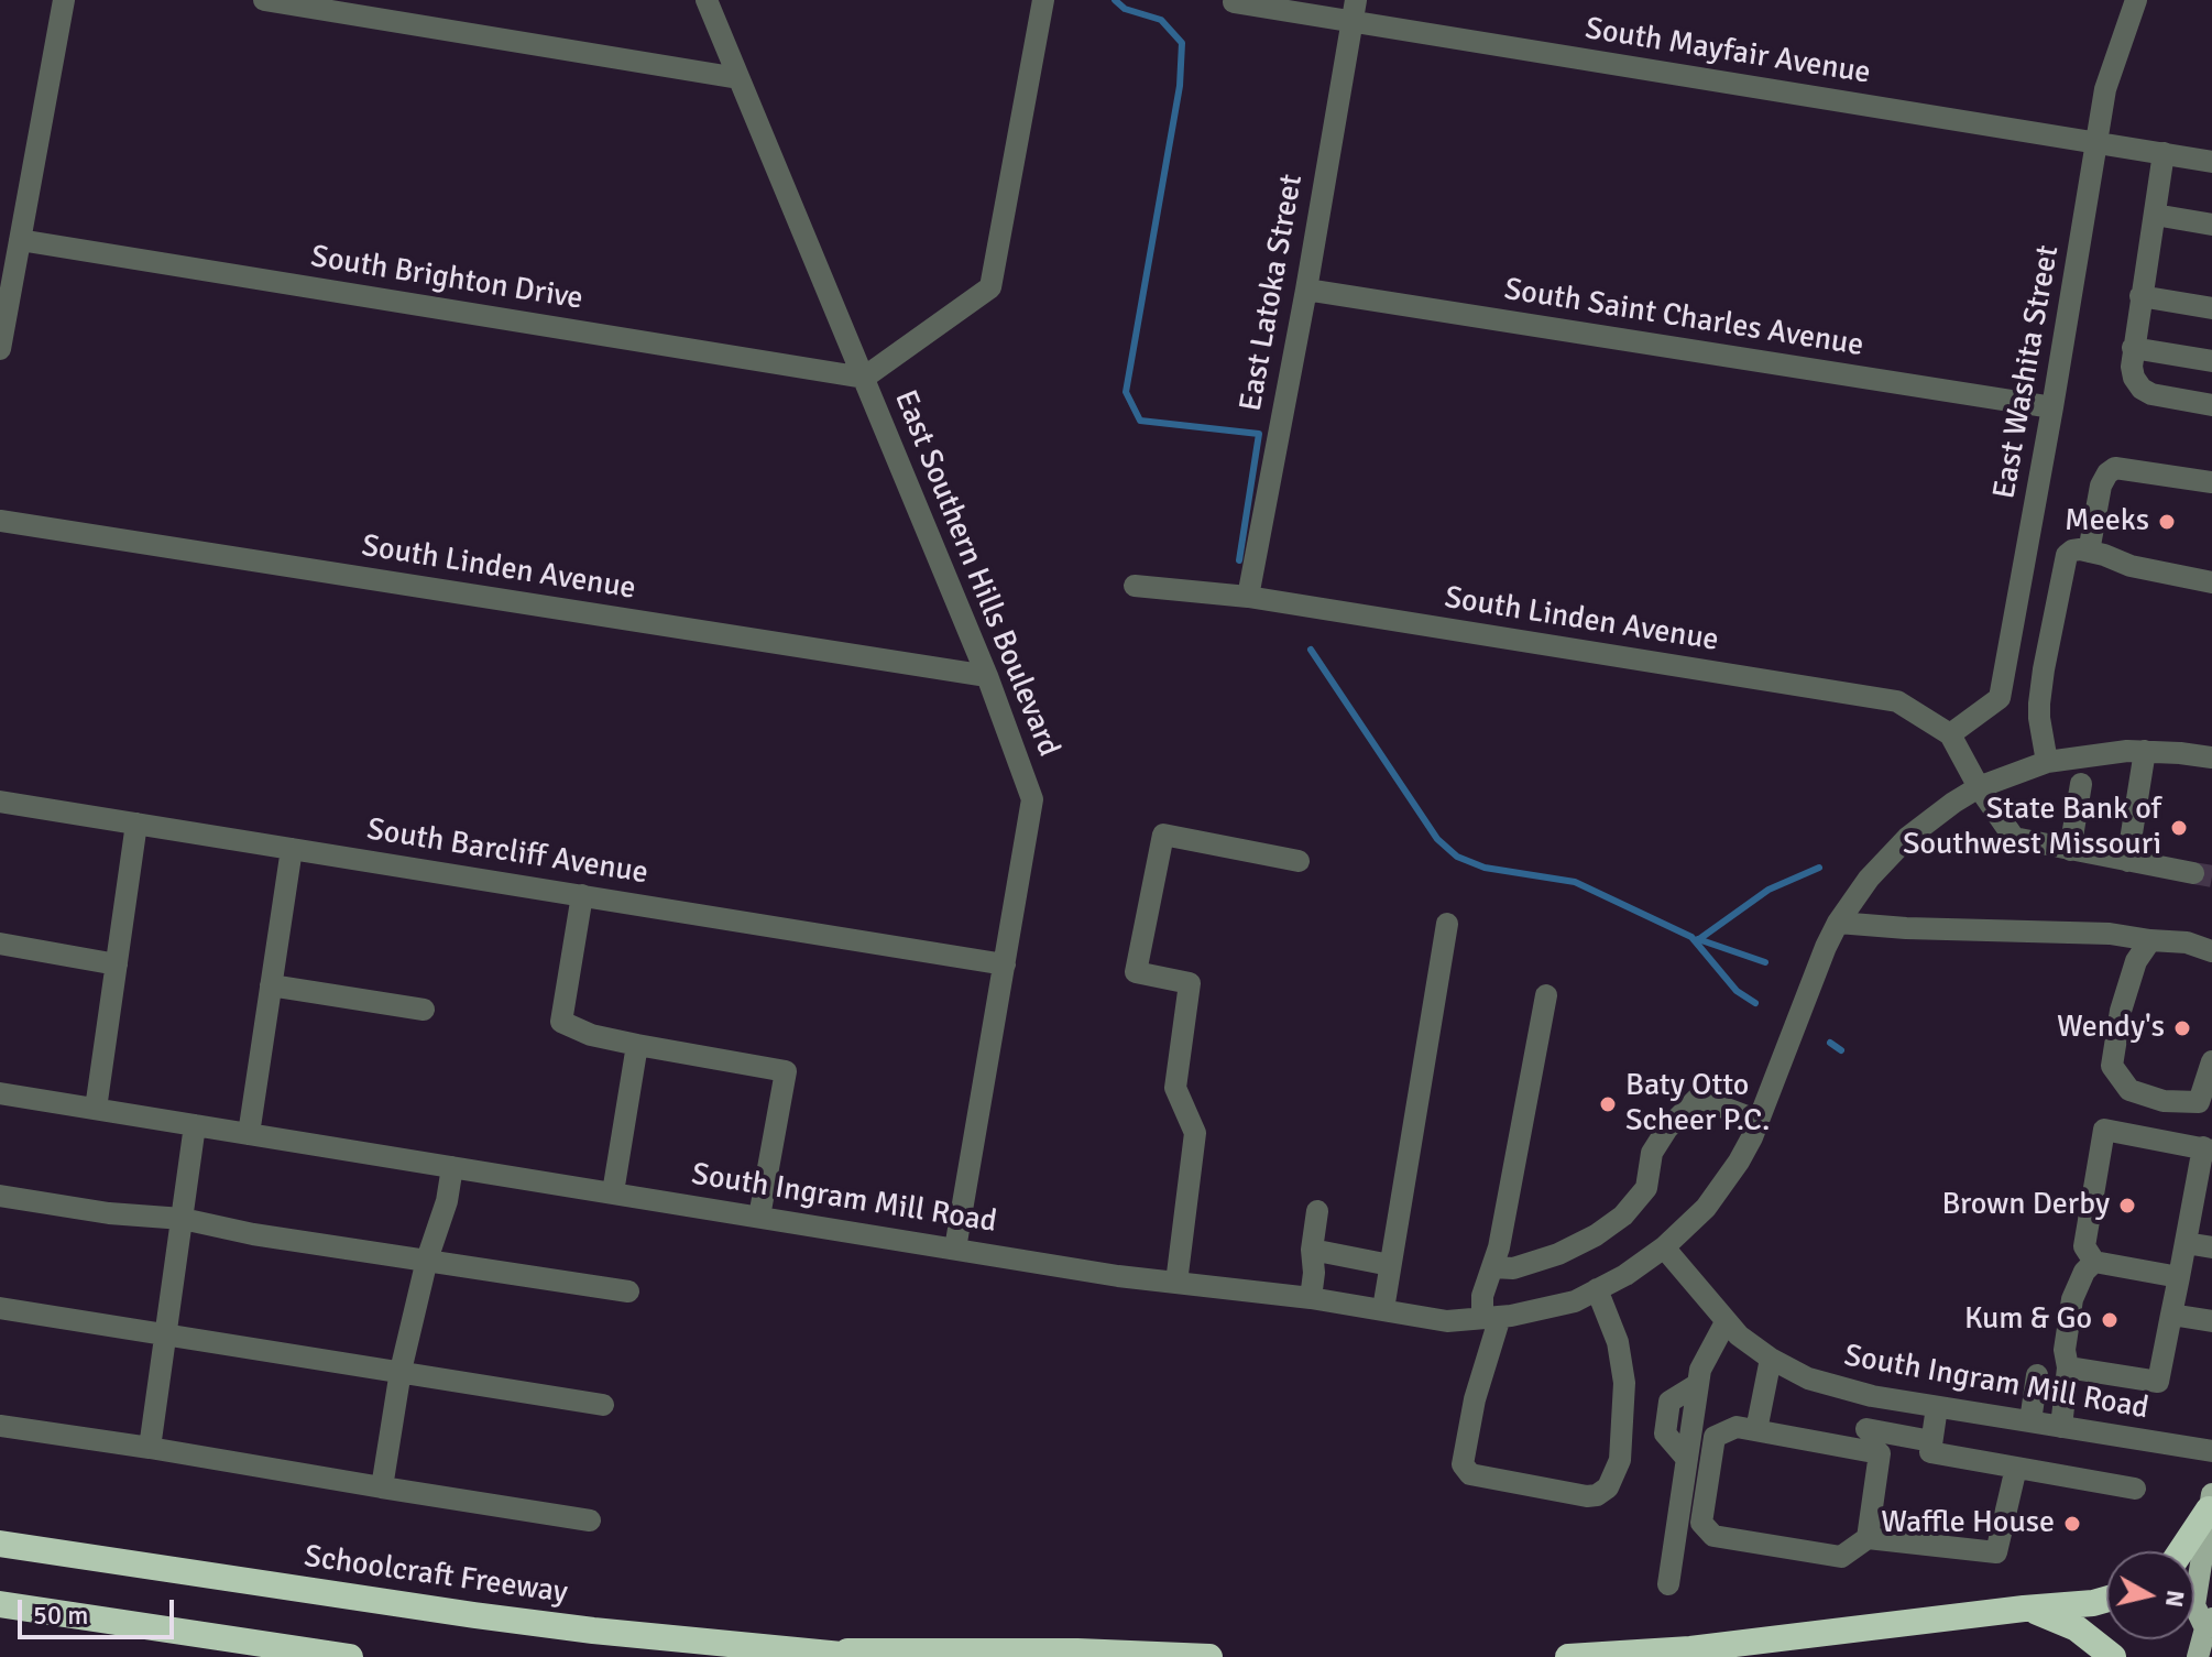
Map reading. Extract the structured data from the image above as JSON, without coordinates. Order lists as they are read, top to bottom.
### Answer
{
  "streets": {
    "highway": ["Schoolcraft Freeway"],
    "street": [
      "South Mayfair Avenue",
      "South Brighton Drive",
      "East Latoka Street",
      "South Saint Charles Avenue",
      "East Washita Street",
      "South Linden Avenue",
      "East Southern Hills Boulevard",
      "South Barcliff Avenue",
      "South Ingram Mill Road"
    ]
  },
  "crossings": [
    ["South Mayfair Avenue", "East Latoka Street"],
    ["South Mayfair Avenue", "East Washita Street"],
    ["South Brighton Drive", "East Southern Hills Boulevard"],
    ["East Latoka Street", "South Saint Charles Avenue"],
    ["East Latoka Street", "South Linden Avenue"],
    ["South Saint Charles Avenue", "East Washita Street"],
    ["East Washita Street", "South Linden Avenue"],
    ["South Linden Avenue", "East Southern Hills Boulevard"],
    ["South Linden Avenue", "South Ingram Mill Road"],
    ["East Southern Hills Boulevard", "South Barcliff Avenue"],
    ["East Southern Hills Boulevard", "South Ingram Mill Road"]
  ],
  "places": [
    "Meeks",
    "State Bank of Southwest Missouri",
    "Wendy's",
    "Baty Otto Scheer P.C.",
    "Brown Derby",
    "Kum & Go",
    "Waffle House"
  ],
  "scale_bar": "50 m",
  "north": "right"
}
